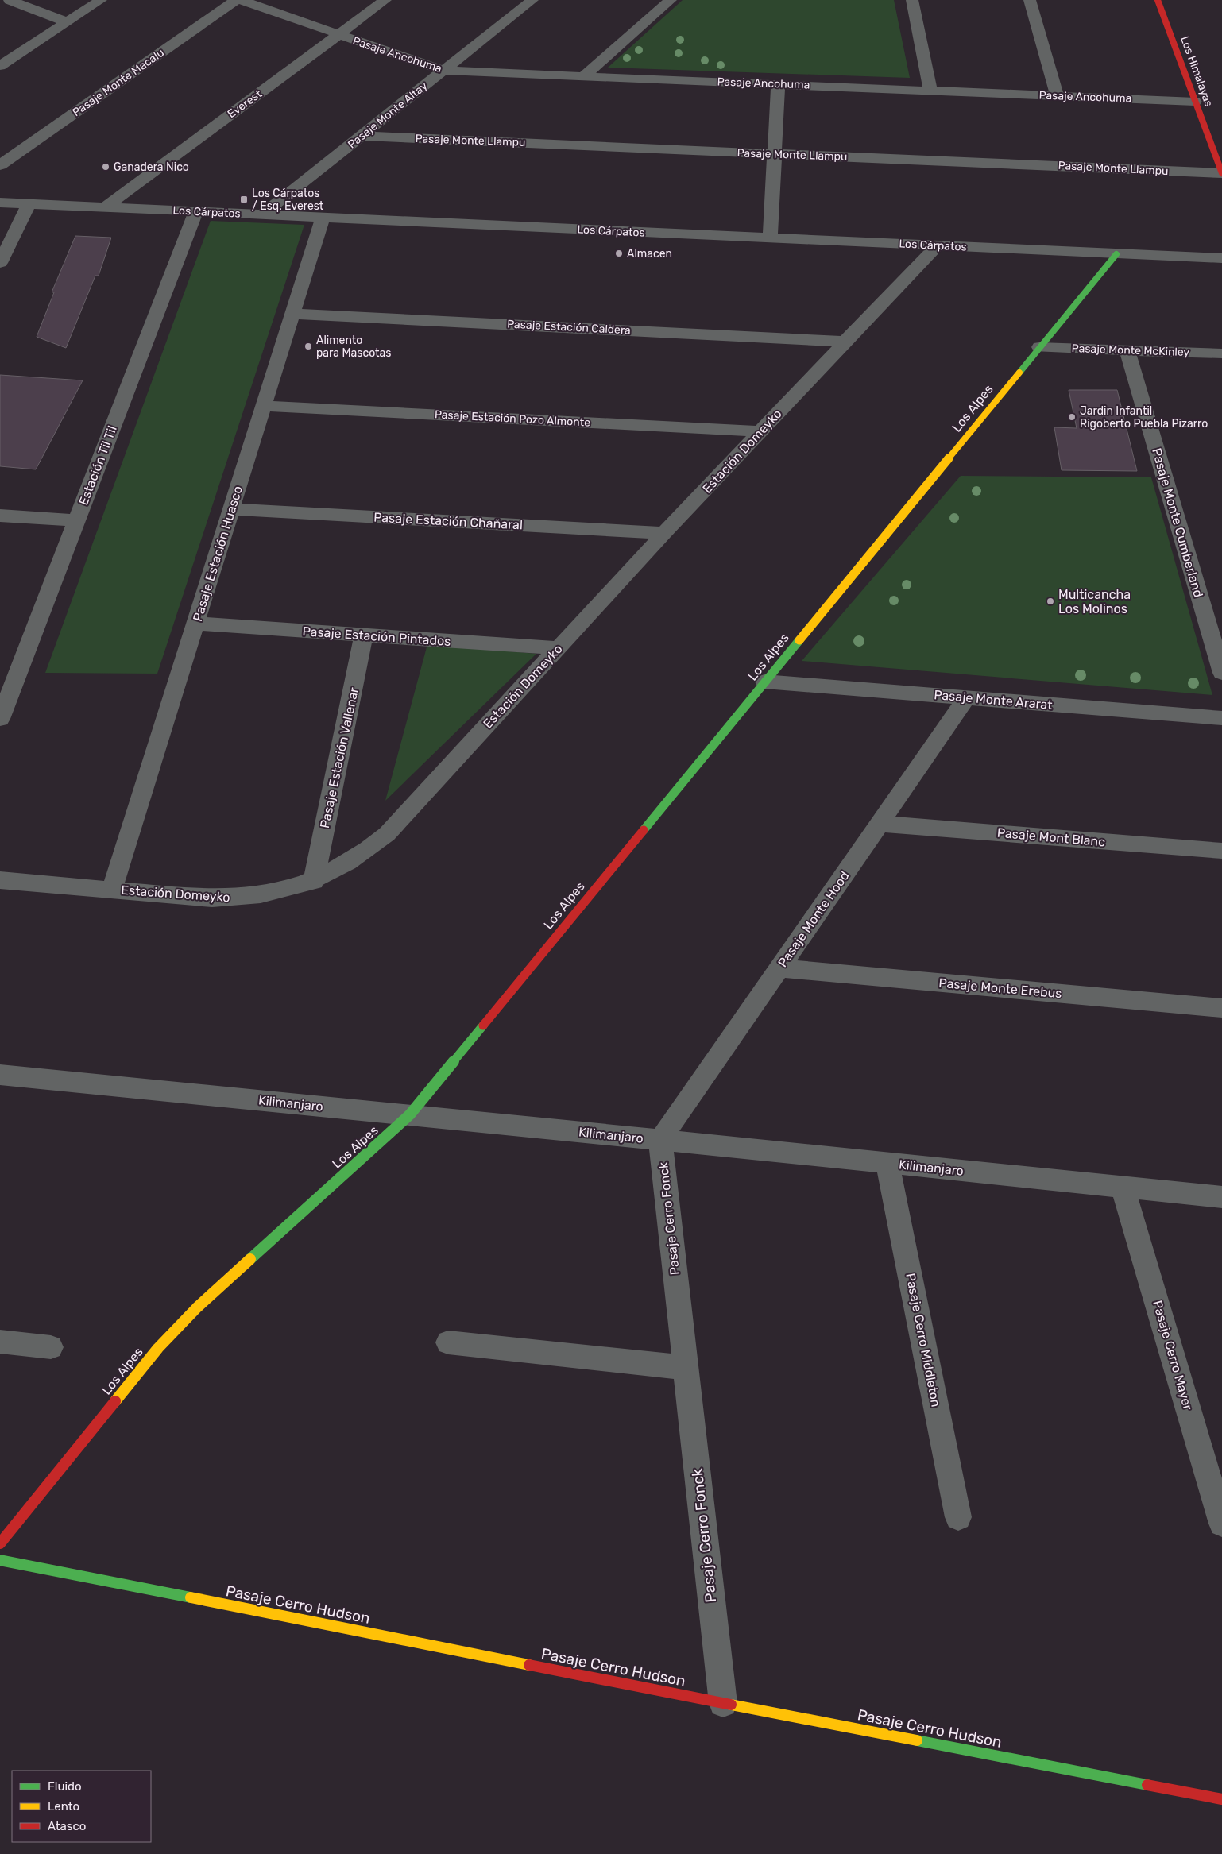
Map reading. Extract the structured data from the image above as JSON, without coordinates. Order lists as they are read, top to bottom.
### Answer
{
  "streets": {
    "street": [
      "Pasaje Ancohuma",
      "Los Himalayas",
      "Pasaje Monte Macalu",
      "Everest",
      "Pasaje Monte Altay",
      "Pasaje Monte Llampu",
      "Los Cárpatos",
      "Pasaje Estación Caldera",
      "Pasaje Monte McKinley",
      "Los Alpes",
      "Pasaje Estación Pozo Almonte",
      "Estación Domeyko",
      "Estación Til Til",
      "Pasaje Estación Chañaral",
      "Pasaje Monte Cumberland",
      "Pasaje Estación Huasco",
      "Pasaje Estación Pintados",
      "Pasaje Monte Ararat",
      "Pasaje Estación Vallenar",
      "Pasaje Mont Blanc",
      "Pasaje Monte Hood",
      "Pasaje Monte Erebus",
      "Kilimanjaro",
      "Pasaje Cerro Fonck",
      "Pasaje Cerro Middleton",
      "Pasaje Cerro Mayer",
      "Pasaje Cerro Hudson"
    ]
  },
  "crossings": [
    ["Pasaje Ancohuma", "Los Himalayas"],
    ["Pasaje Ancohuma", "Everest"],
    ["Pasaje Ancohuma", "Pasaje Monte Altay"],
    ["Los Himalayas", "Pasaje Monte Llampu"],
    ["Everest", "Los Cárpatos"],
    ["Pasaje Monte Altay", "Pasaje Monte Llampu"],
    ["Pasaje Monte Altay", "Los Cárpatos"],
    ["Los Cárpatos", "Los Alpes"],
    ["Los Cárpatos", "Estación Domeyko"],
    ["Los Cárpatos", "Estación Til Til"],
    ["Los Cárpatos", "Pasaje Estación Huasco"],
    ["Pasaje Estación Caldera", "Estación Domeyko"],
    ["Pasaje Estación Caldera", "Pasaje Estación Huasco"],
    ["Pasaje Monte McKinley", "Los Alpes"],
    ["Pasaje Monte McKinley", "Pasaje Monte Cumberland"],
    ["Los Alpes", "Pasaje Monte Ararat"],
    ["Los Alpes", "Kilimanjaro"],
    ["Pasaje Estación Pozo Almonte", "Estación Domeyko"],
    ["Pasaje Estación Pozo Almonte", "Pasaje Estación Huasco"],
    ["Estación Domeyko", "Pasaje Estación Chañaral"],
    ["Estación Domeyko", "Pasaje Estación Huasco"],
    ["Estación Domeyko", "Pasaje Estación Pintados"],
    ["Estación Domeyko", "Pasaje Estación Vallenar"],
    ["Pasaje Estación Chañaral", "Pasaje Estación Huasco"],
    ["Pasaje Estación Huasco", "Pasaje Estación Pintados"],
    ["Pasaje Estación Pintados", "Pasaje Estación Vallenar"],
    ["Pasaje Monte Ararat", "Pasaje Monte Hood"],
    ["Pasaje Mont Blanc", "Pasaje Monte Hood"],
    ["Pasaje Monte Hood", "Pasaje Monte Erebus"],
    ["Pasaje Monte Hood", "Kilimanjaro"],
    ["Pasaje Monte Hood", "Pasaje Cerro Fonck"],
    ["Kilimanjaro", "Pasaje Cerro Fonck"],
    ["Kilimanjaro", "Pasaje Cerro Middleton"],
    ["Kilimanjaro", "Pasaje Cerro Mayer"],
    ["Pasaje Cerro Fonck", "Pasaje Cerro Hudson"]
  ],
  "places": {
    "other": [
      "Ganadera Nico",
      "Almacen",
      "Alimento para Mascotas",
      "Jardin Infantil Rigoberto Puebla Pizarro",
      "Multicancha Los Molinos"
    ],
    "transit": ["Los Cárpatos / Esq. Everest"]
  },
  "legend": ["Fluido", "Lento", "Atasco"]
}
